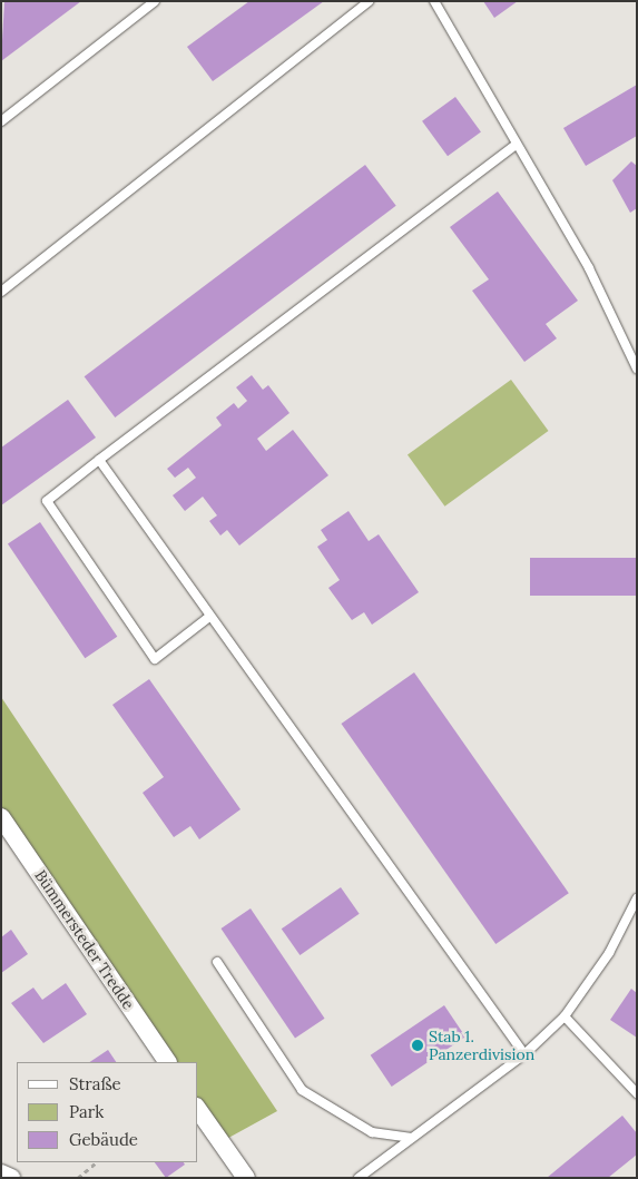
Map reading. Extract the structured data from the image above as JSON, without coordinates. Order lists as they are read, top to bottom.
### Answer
{
  "streets": {
    "street": ["Bümmersteder Tredde"]
  },
  "places": ["Stab 1. Panzerdivision"],
  "legend": ["Straße", "Park", "Gebäude"]
}
